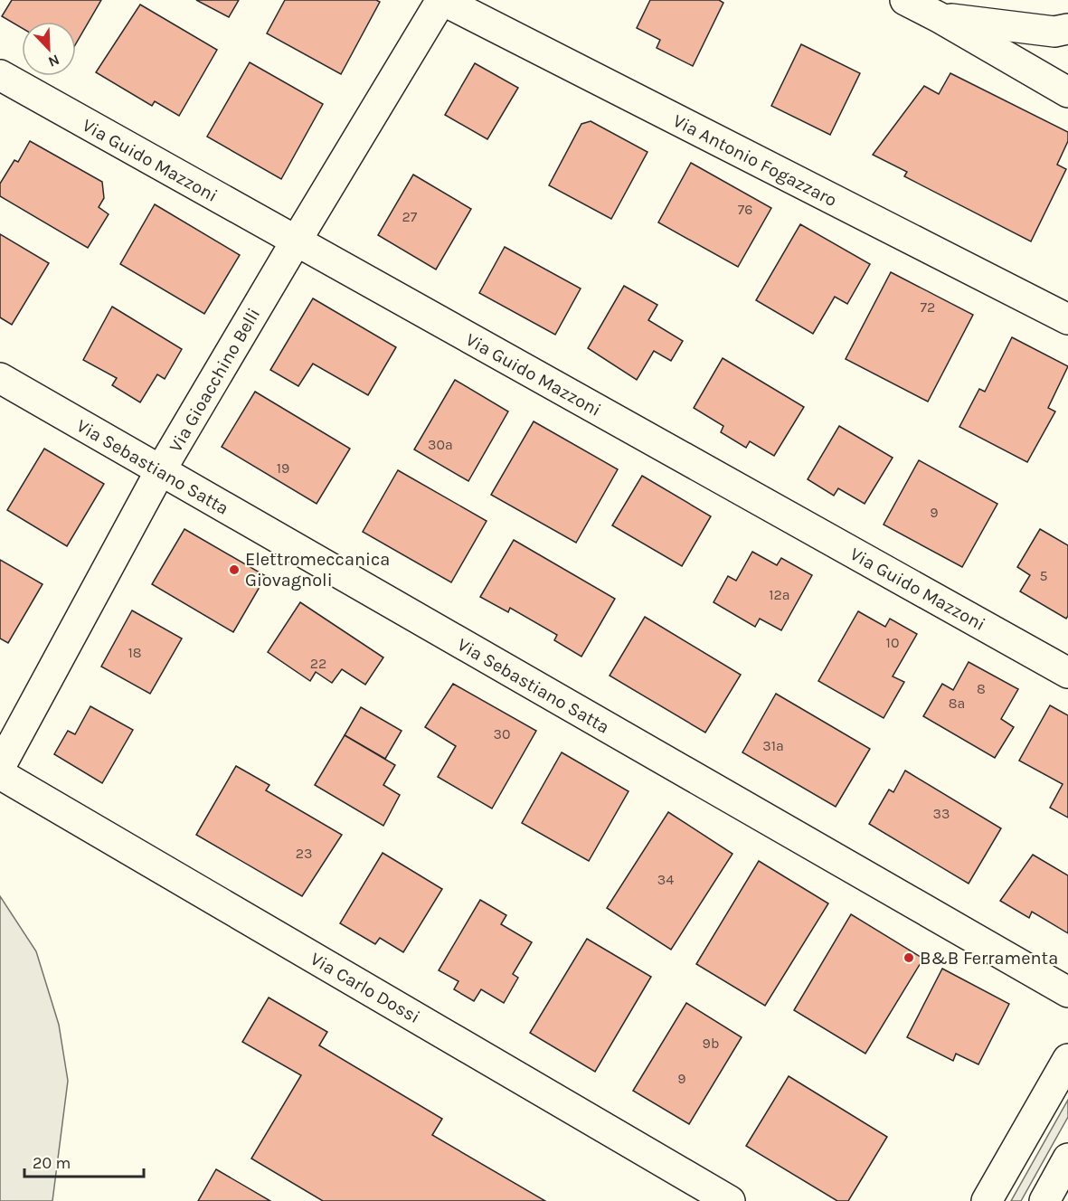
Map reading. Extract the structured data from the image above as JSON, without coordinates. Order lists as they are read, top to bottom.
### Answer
{
  "streets": {
    "street": [
      "Via Guido Mazzoni",
      "Via Antonio Fogazzaro",
      "Via Gioacchino Belli",
      "Via Sebastiano Satta",
      "Via Carlo Dossi"
    ]
  },
  "crossings": [
    ["Via Guido Mazzoni", "Via Gioacchino Belli"],
    ["Via Antonio Fogazzaro", "Via Gioacchino Belli"],
    ["Via Gioacchino Belli", "Via Sebastiano Satta"]
  ],
  "places": ["Elettromeccanica Giovagnoli", "B&B Ferramenta"],
  "house_numbers": [
    "76",
    "27",
    "72",
    "30a",
    "19",
    "9",
    "5",
    "12a",
    "10",
    "18",
    "22",
    "8",
    "8a",
    "30",
    "31a",
    "33",
    "23",
    "34",
    "9b",
    "9"
  ],
  "scale_bar": "20 m",
  "north": "bottom right"
}
